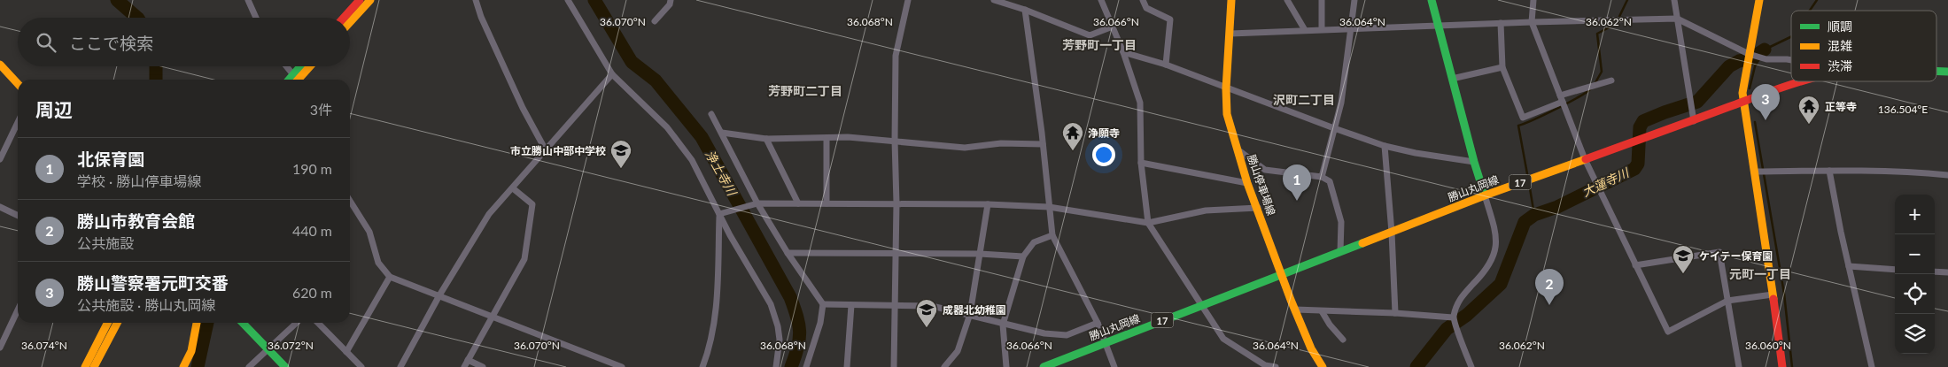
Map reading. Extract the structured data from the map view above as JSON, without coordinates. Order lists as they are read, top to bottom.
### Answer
{
  "streets": {
    "main road": ["17", "勝山停車場線", "勝山丸岡線"]
  },
  "crossings": [
    ["勝山停車場線", "勝山丸岡線"]
  ],
  "districts": [
    "芳野町一丁目",
    "芳野町二丁目",
    "沢町二丁目",
    "元町一丁目"
  ],
  "water": ["浄土寺川", "大蓮寺川"],
  "places": {
    "temple": ["正等寺", "浄願寺"],
    "school or university": ["市立勝山中部中学校", "ケイテー保育園", "成器北幼稚園"]
  },
  "legend": ["順調", "混雑", "渋滞"],
  "page": {
    "search": "ここで検索",
    "heading": ["周辺", "3件"],
    "pins": ["3", "1", "2"],
    "list": [
      {
        "mark": "1",
        "name": "北保育園",
        "note": "学校 · 勝山停車場線",
        "value": "190 m"
      },
      {
        "mark": "2",
        "name": "勝山市教育会館",
        "note": "公共施設",
        "value": "440 m"
      },
      {
        "mark": "3",
        "name": "勝山警察署元町交番",
        "note": "公共施設 · 勝山丸岡線",
        "value": "620 m"
      }
    ],
    "map_buttons": ["+", "−"]
  },
  "coordinates": [
    "36.070°N",
    "36.068°N",
    "36.066°N",
    "36.064°N",
    "36.062°N",
    "136.504°E",
    "36.074°N",
    "36.072°N",
    "36.060°N"
  ]
}
